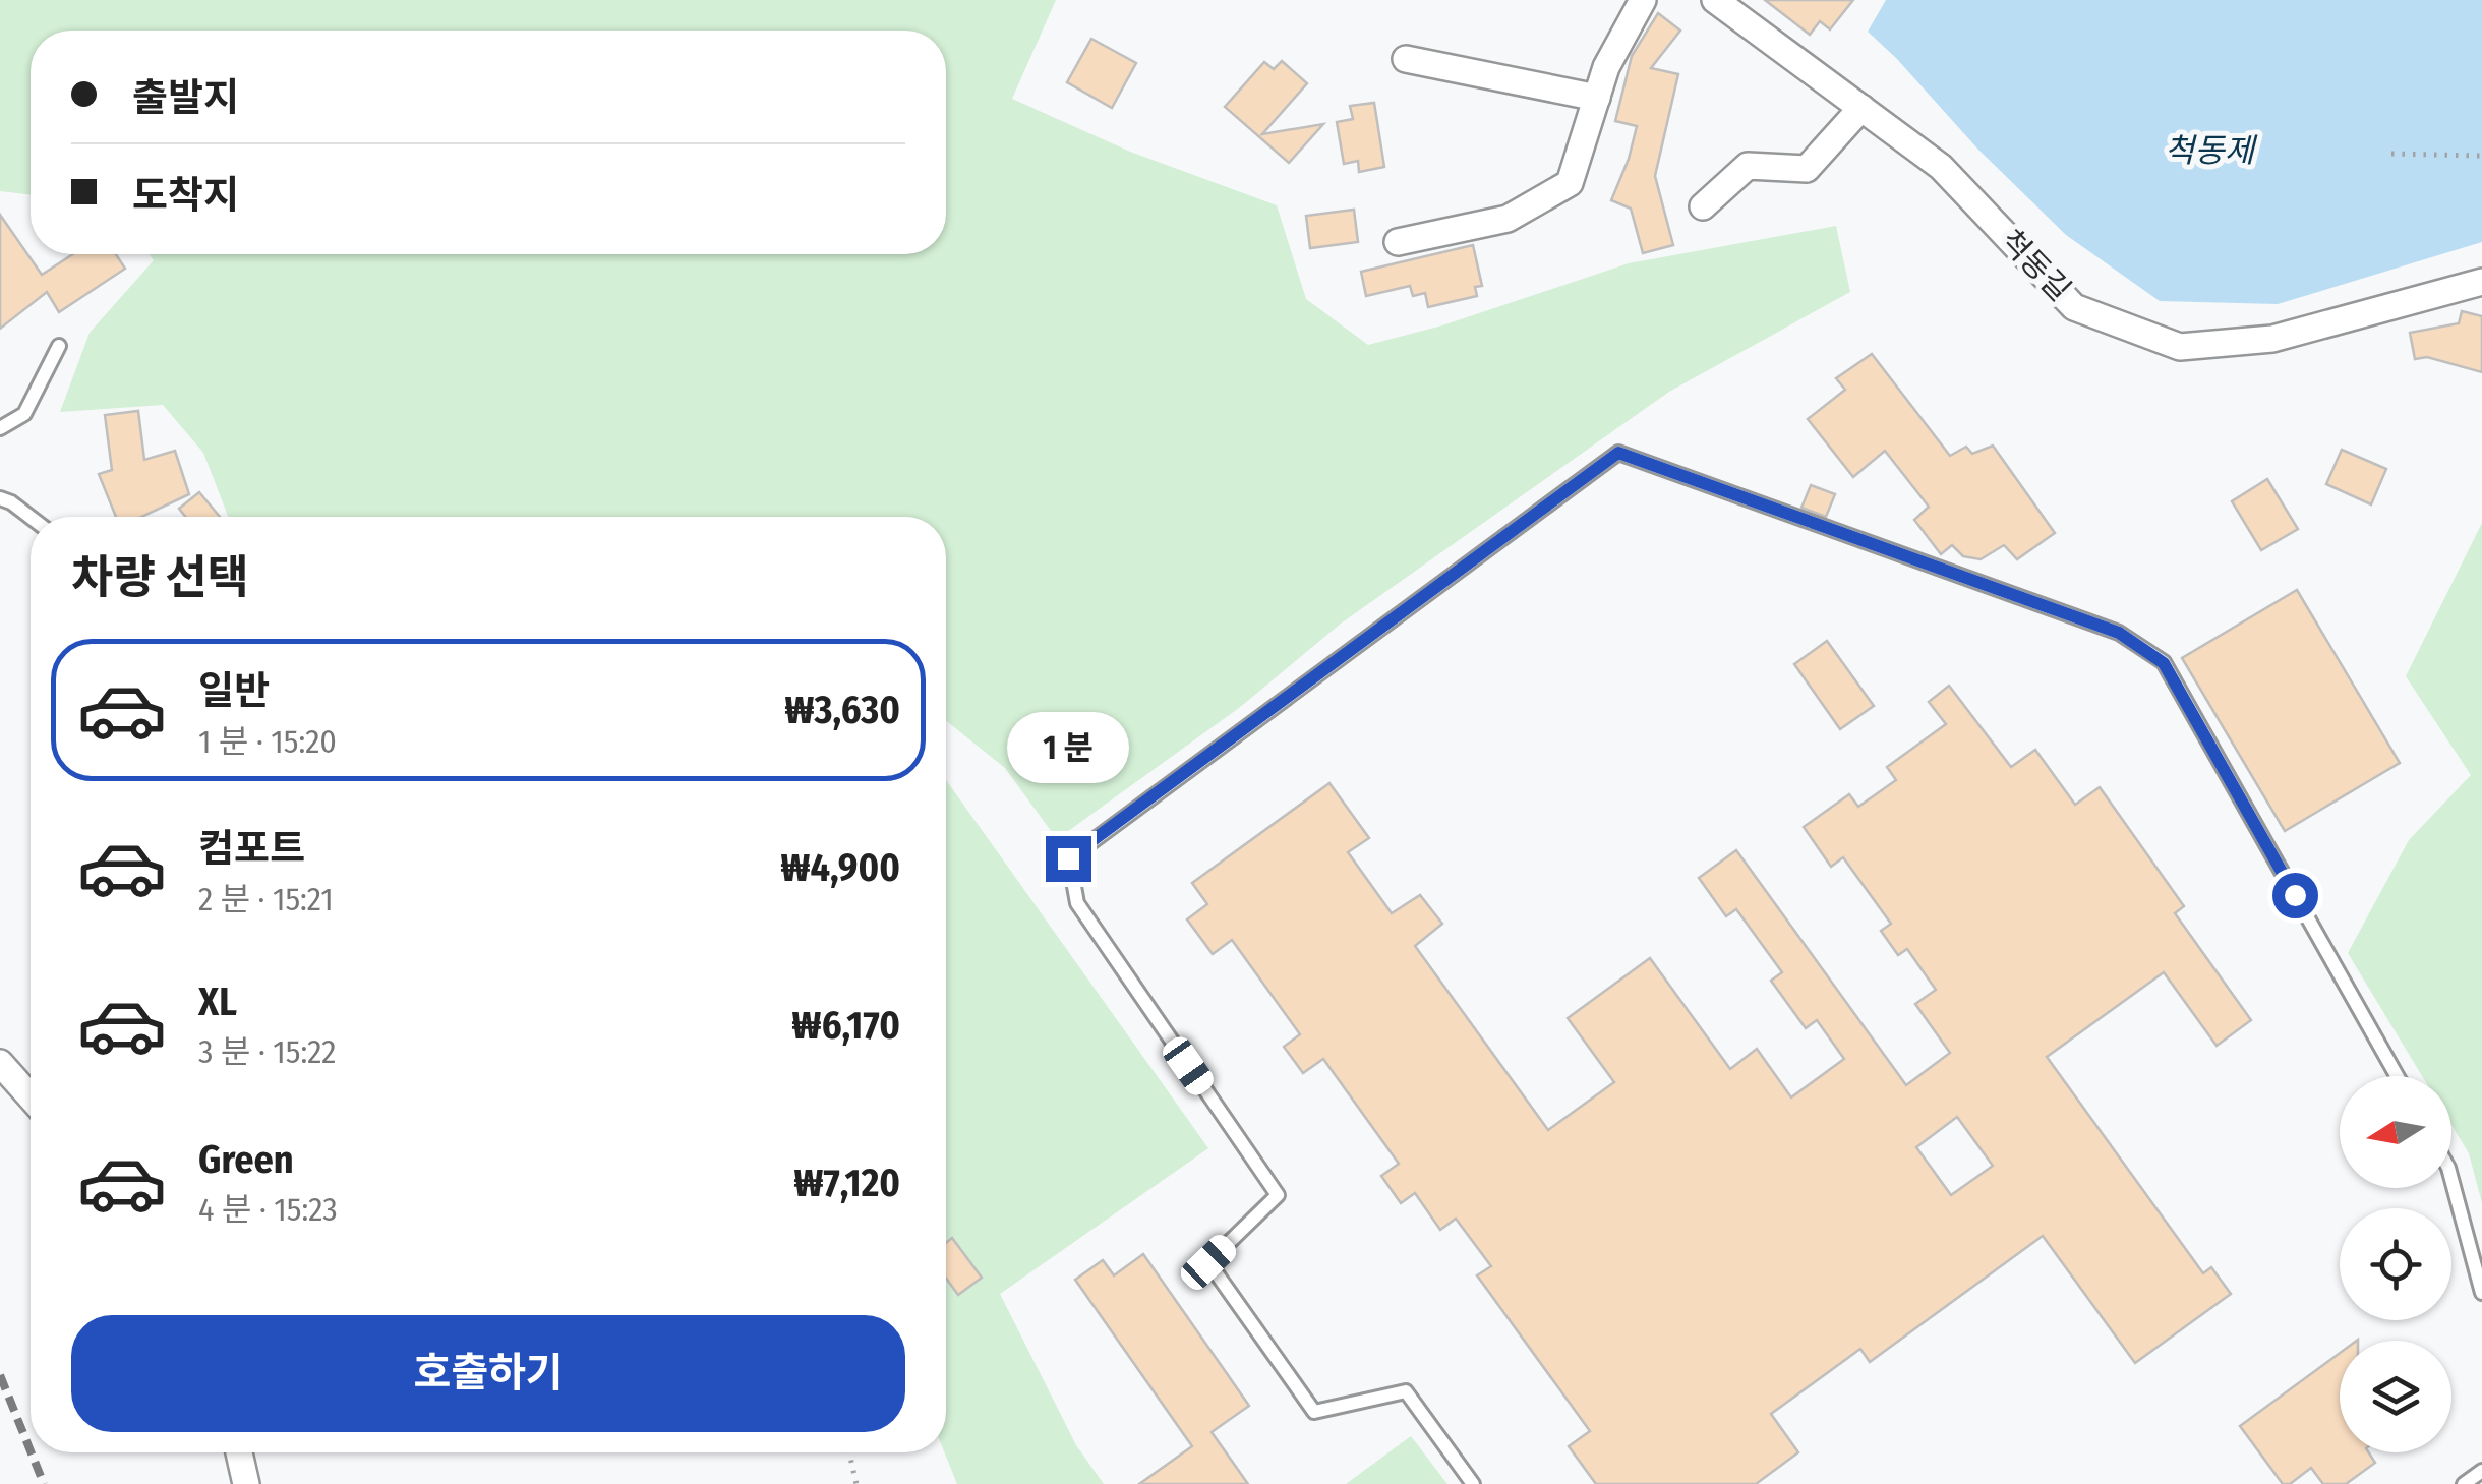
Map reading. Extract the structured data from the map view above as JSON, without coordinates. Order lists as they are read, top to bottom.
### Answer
{
  "streets": {
    "street": ["척동길"]
  },
  "water": ["척동제"],
  "north": "left",
  "page": {
    "banner": ["출발지", "도착지"],
    "heading": "차량 선택",
    "list": [
      {
        "name": "일반",
        "note": "1 분 · 15:20",
        "value": "₩3,630"
      },
      {
        "name": "컴포트",
        "note": "2 분 · 15:21",
        "value": "₩4,900"
      },
      {
        "name": "XL",
        "note": "3 분 · 15:22",
        "value": "₩6,170"
      },
      {
        "name": "Green",
        "note": "4 분 · 15:23",
        "value": "₩7,120"
      }
    ],
    "bubble": "1 분",
    "buttons": "호출하기"
  }
}
